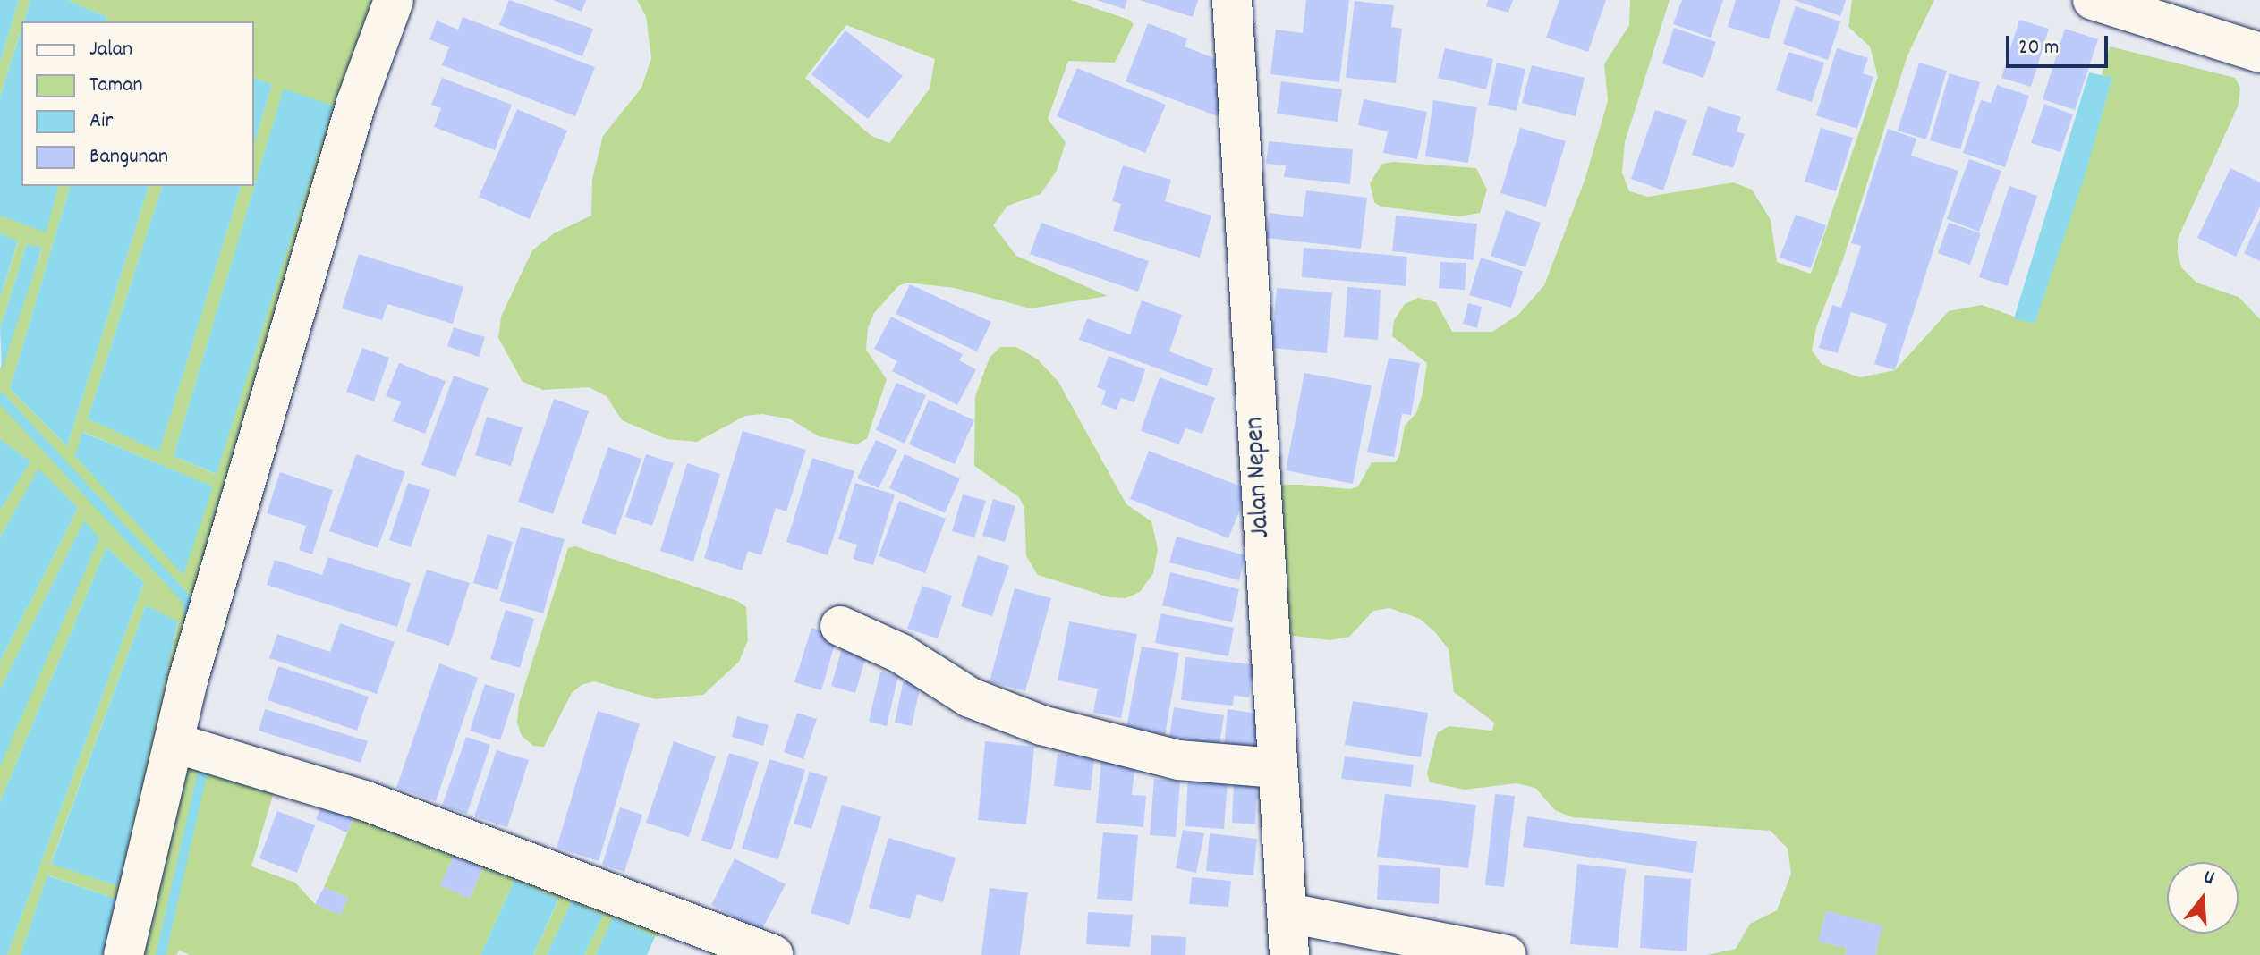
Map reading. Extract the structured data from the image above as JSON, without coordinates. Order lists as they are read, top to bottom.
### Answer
{
  "streets": {
    "street": ["Jalan Nepen"]
  },
  "legend": [
    "Jalan",
    "Taman",
    "Air",
    "Bangunan"
  ],
  "scale_bar": "20 m",
  "north": "top"
}
